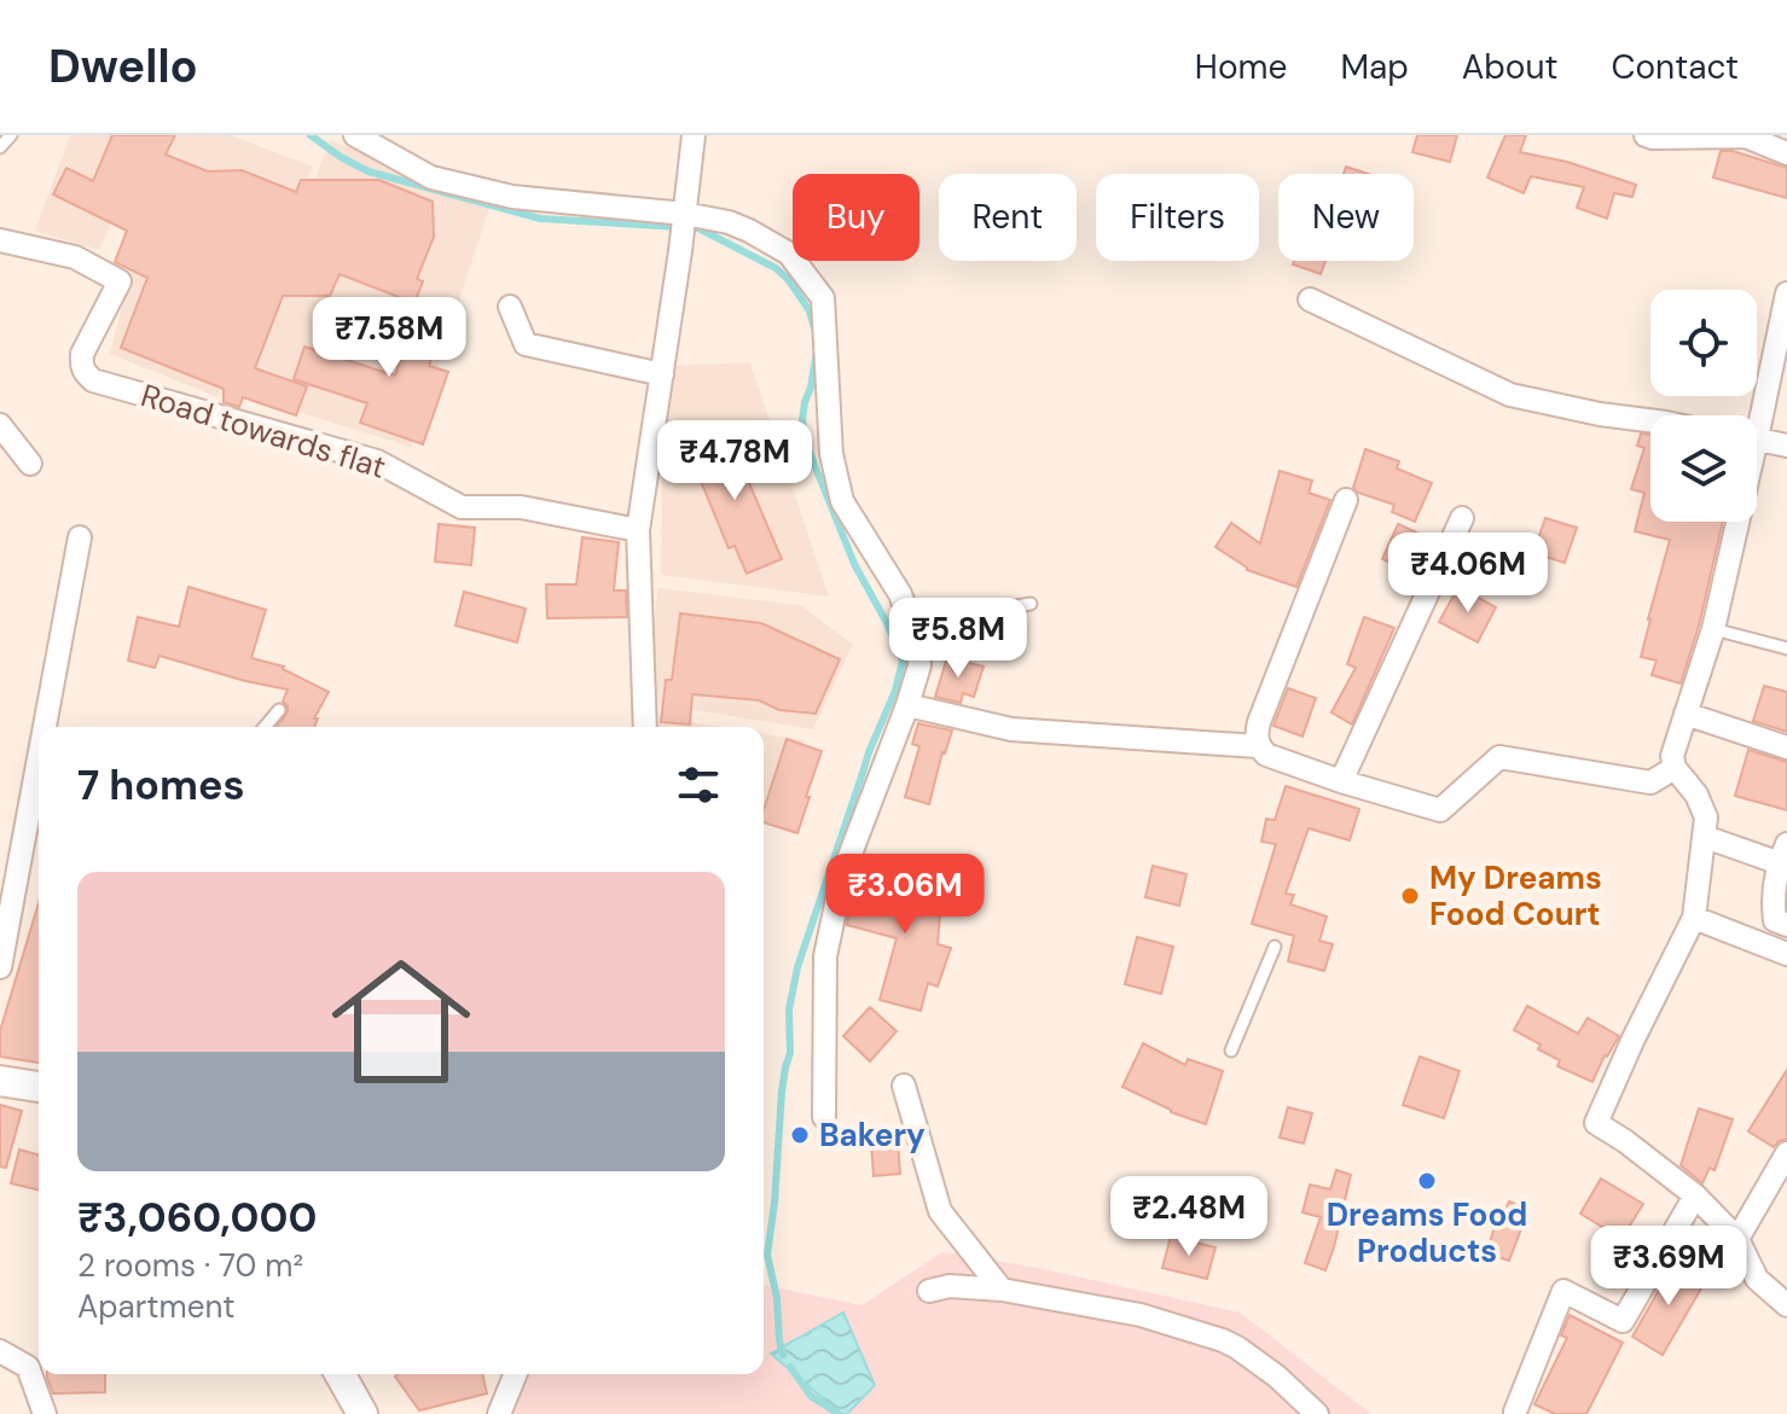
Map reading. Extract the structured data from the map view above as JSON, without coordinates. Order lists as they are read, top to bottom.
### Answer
{
  "streets": {
    "street": ["Road towards flat"]
  },
  "places": ["My Dreams Food Court", "Bakery", "Dreams Food Products"],
  "page": {
    "header": "Dwello",
    "nav": [
      "Home",
      "Map",
      "About",
      "Contact"
    ],
    "chip": [
      "Buy",
      "Rent",
      "Filters",
      "New"
    ],
    "price": [
      "₹7.58M",
      "₹4.78M",
      "₹4.06M",
      "₹5.8M",
      "₹3.06M",
      "₹2.48M",
      "₹3.69M"
    ],
    "heading": "7 homes",
    "list": [
      {
        "name": "₹3,060,000",
        "note": "2 rooms · 70 m² · Apartment"
      }
    ]
  }
}
